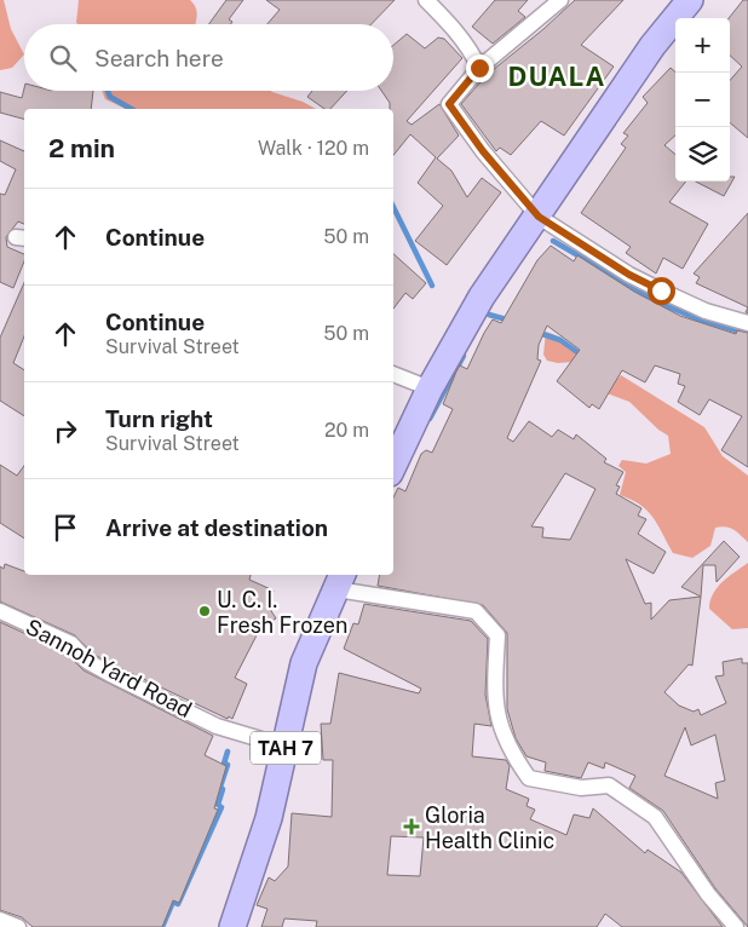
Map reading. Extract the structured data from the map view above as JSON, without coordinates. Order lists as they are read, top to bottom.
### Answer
{
  "streets": {
    "highway": ["TAH 7"],
    "street": ["Sannoh Yard Road"]
  },
  "crossings": [
    ["Sannoh Yard Road", "TAH 7"]
  ],
  "districts": ["DUALA"],
  "places": {
    "other": ["U. C. I. Fresh Frozen"],
    "health": ["Gloria Health Clinic"]
  },
  "page": {
    "map_buttons": ["+", "−"],
    "search": "Search here",
    "heading": ["2 min", "Walk · 120 m"],
    "list": [
      ["Continue", "50 m"],
      ["Continue", "Survival Street", "50 m"],
      ["Turn right", "Survival Street", "20 m"],
      "Arrive at destination"
    ]
  }
}
